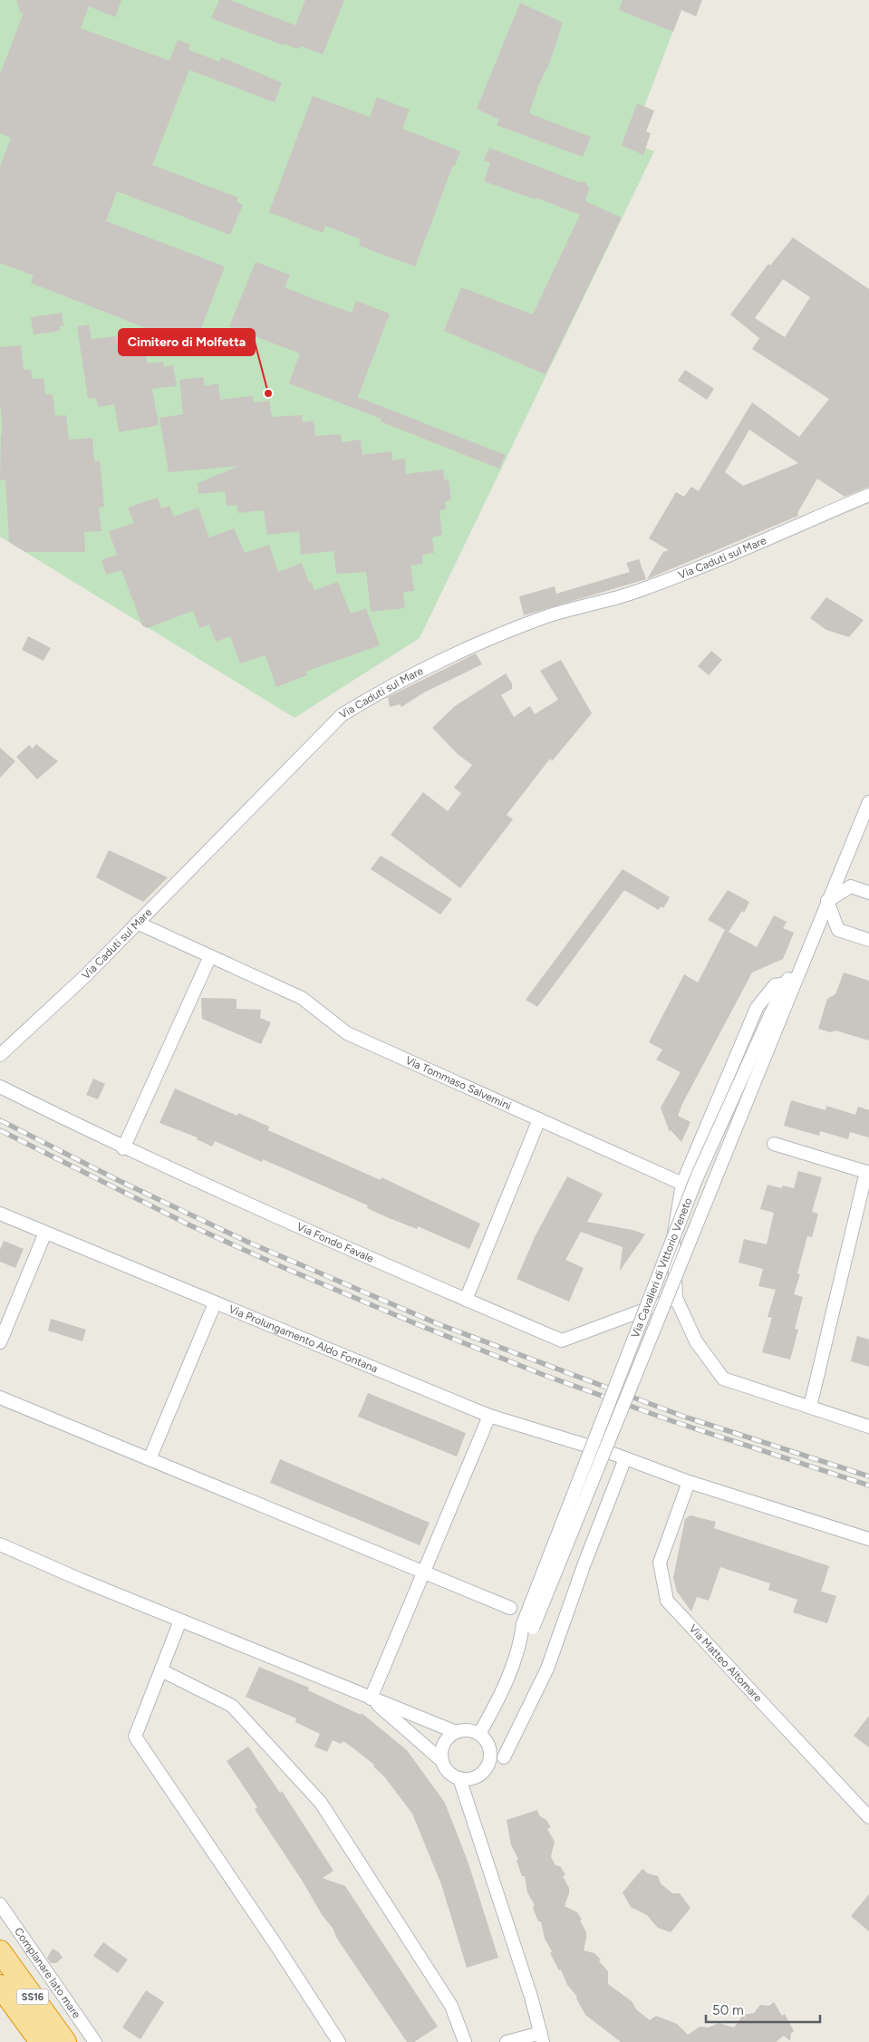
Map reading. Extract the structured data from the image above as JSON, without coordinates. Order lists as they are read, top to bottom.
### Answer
{
  "streets": {
    "highway": ["SS16"],
    "street": [
      "Via Caduti sul Mare",
      "Via Tommaso Salvemini",
      "Via Fondo Favale",
      "Via Cavalieri di Vittorio Veneto",
      "Via Prolungamento Aldo Fontana",
      "Via Matteo Altomare",
      "Complanare lato mare"
    ]
  },
  "crossings": [
    ["Via Caduti sul Mare", "Via Tommaso Salvemini"]
  ],
  "places": ["Cimitero di Molfetta"],
  "scale_bar": "50 m"
}
